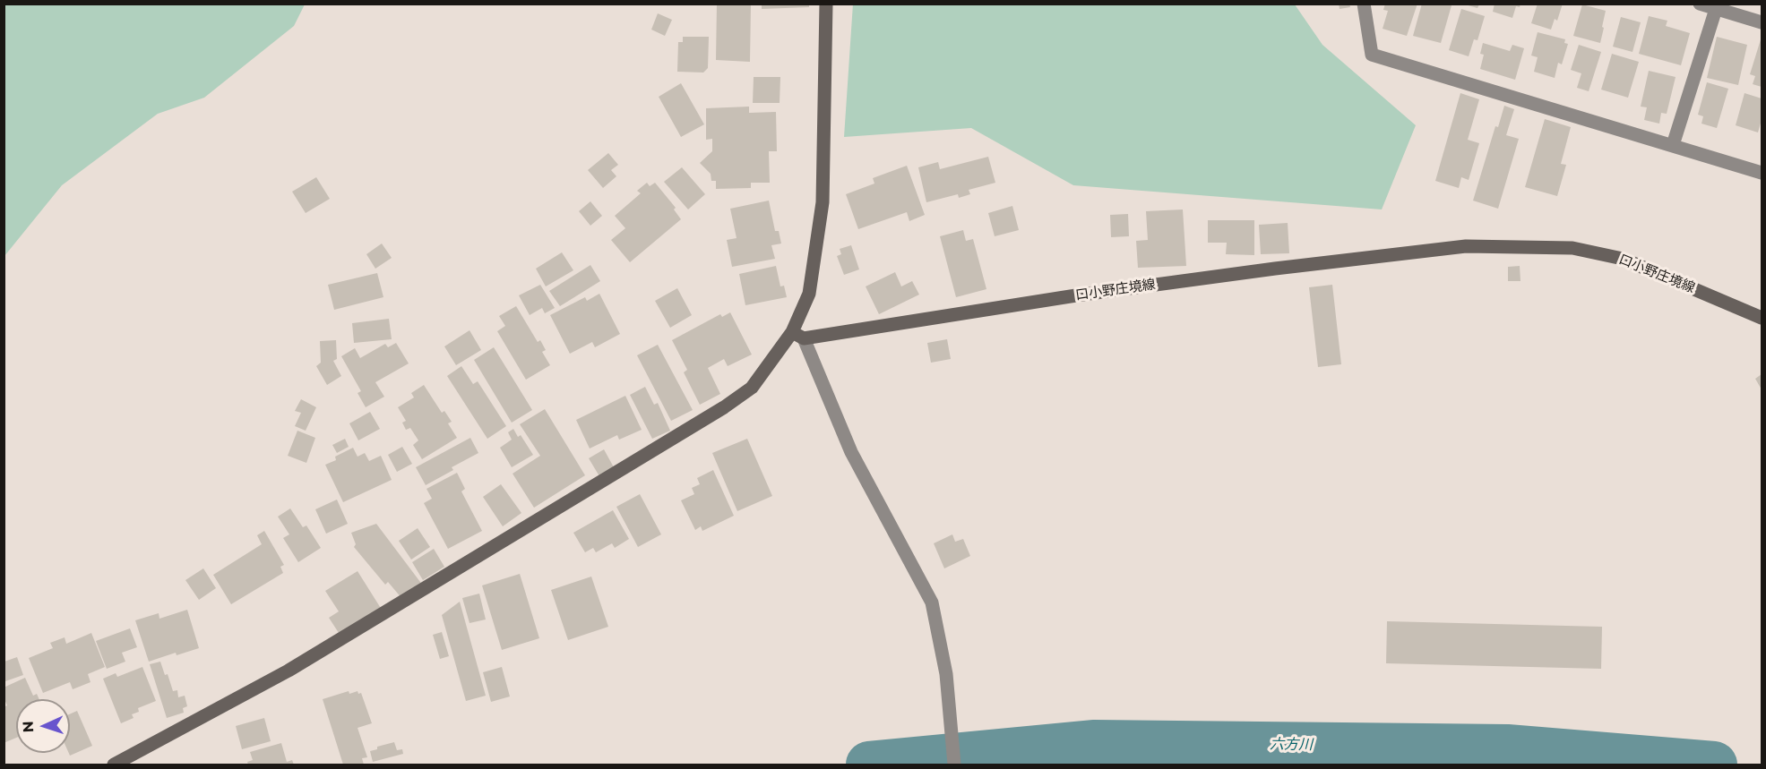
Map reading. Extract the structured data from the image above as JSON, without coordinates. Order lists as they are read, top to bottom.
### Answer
{
  "streets": {
    "main road": ["口小野庄境線"]
  },
  "water": ["六方川"],
  "north": "left"
}
